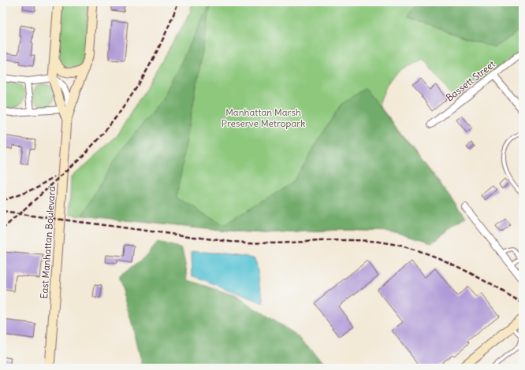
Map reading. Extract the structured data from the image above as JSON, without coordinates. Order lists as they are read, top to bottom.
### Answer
{
  "streets": {
    "street": ["Bassett Street", "East Manhattan Boulevard"]
  },
  "parks": ["Manhattan Marsh Preserve Metropark"]
}
